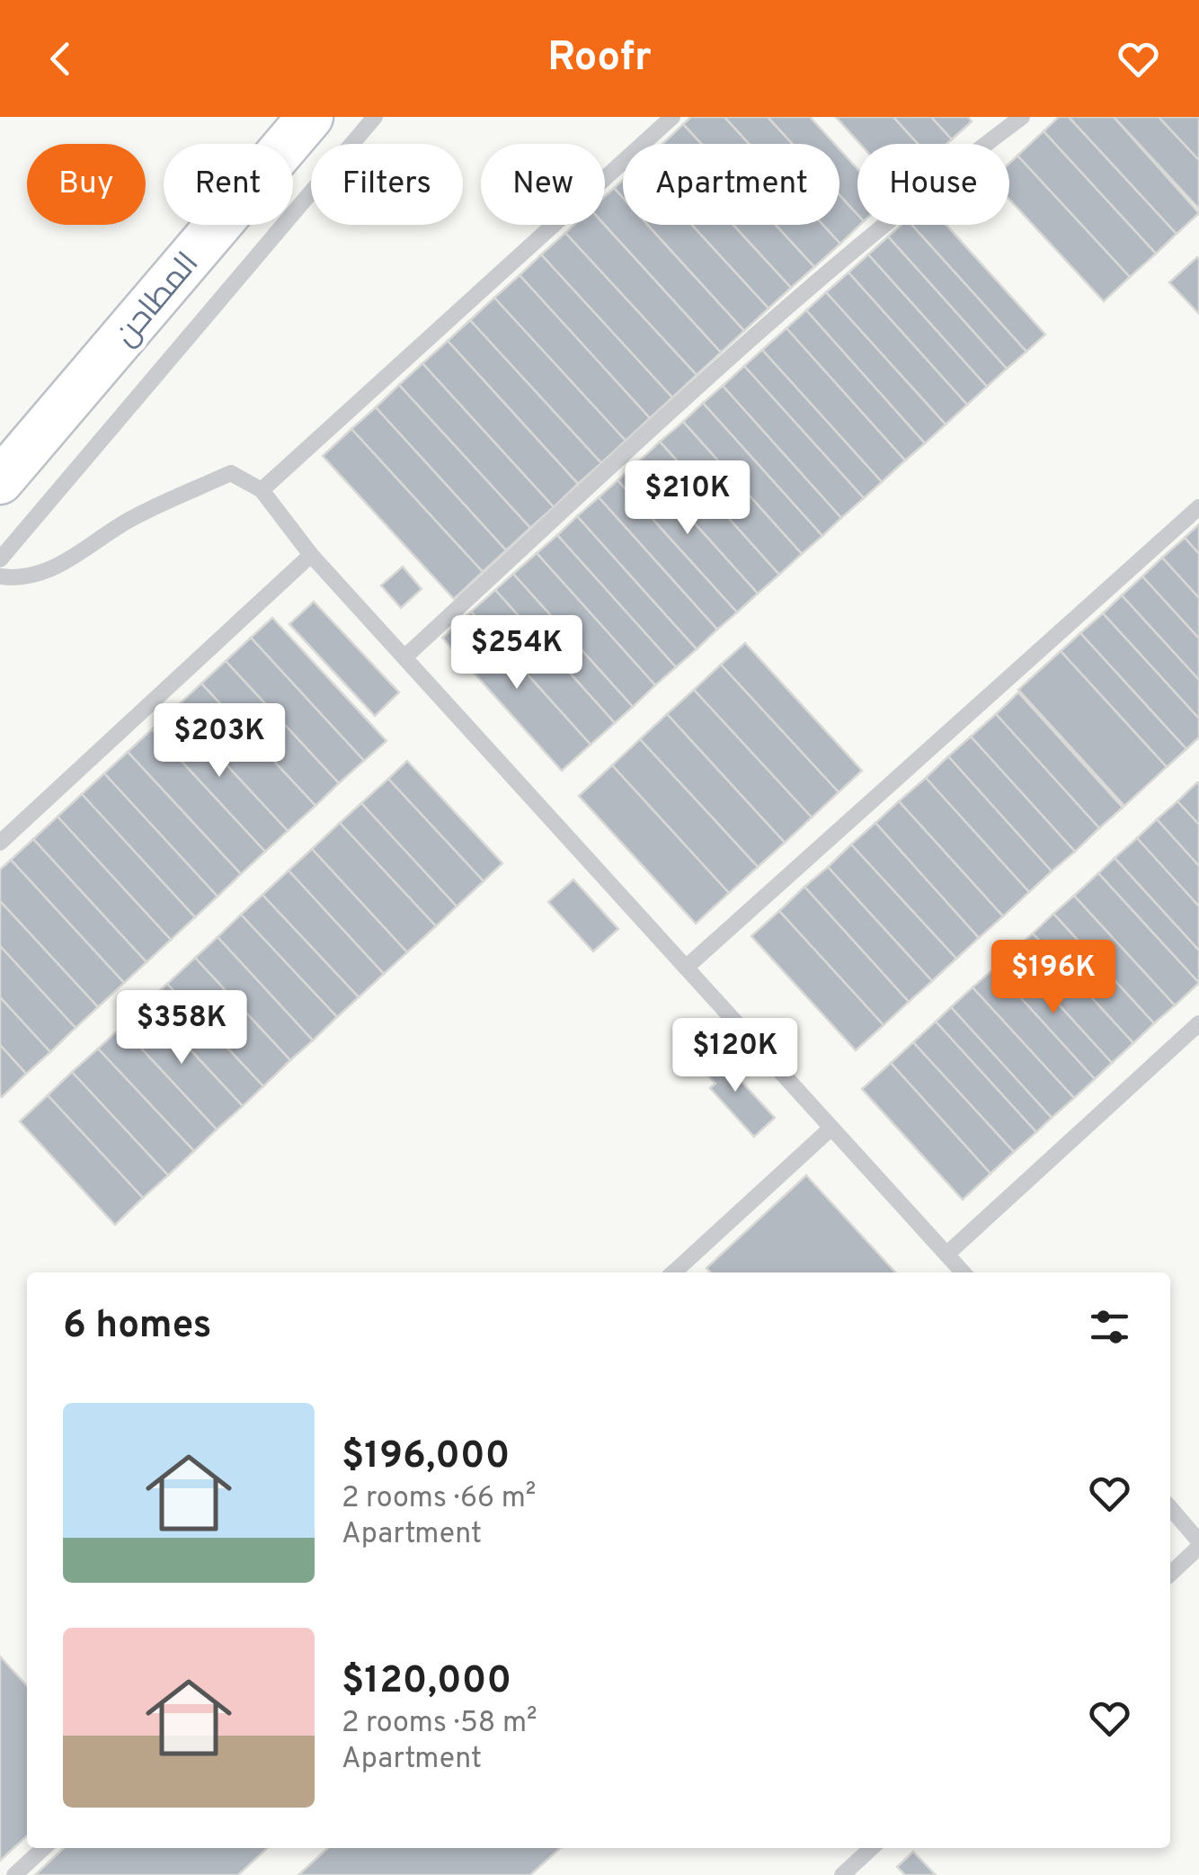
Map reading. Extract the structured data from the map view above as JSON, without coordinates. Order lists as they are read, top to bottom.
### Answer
{
  "streets": {
    "main road": ["المطاحن"]
  },
  "page": {
    "header": "Roofr",
    "chip": [
      "Buy",
      "Rent",
      "Filters",
      "New",
      "Apartment",
      "House"
    ],
    "price": [
      "$210K",
      "$254K",
      "$203K",
      "$196K",
      "$358K",
      "$120K"
    ],
    "heading": "6 homes",
    "list": [
      {
        "name": "$196,000",
        "note": "2 rooms · 66 m² · Apartment"
      },
      {
        "name": "$120,000",
        "note": "2 rooms · 58 m² · Apartment"
      }
    ]
  }
}
